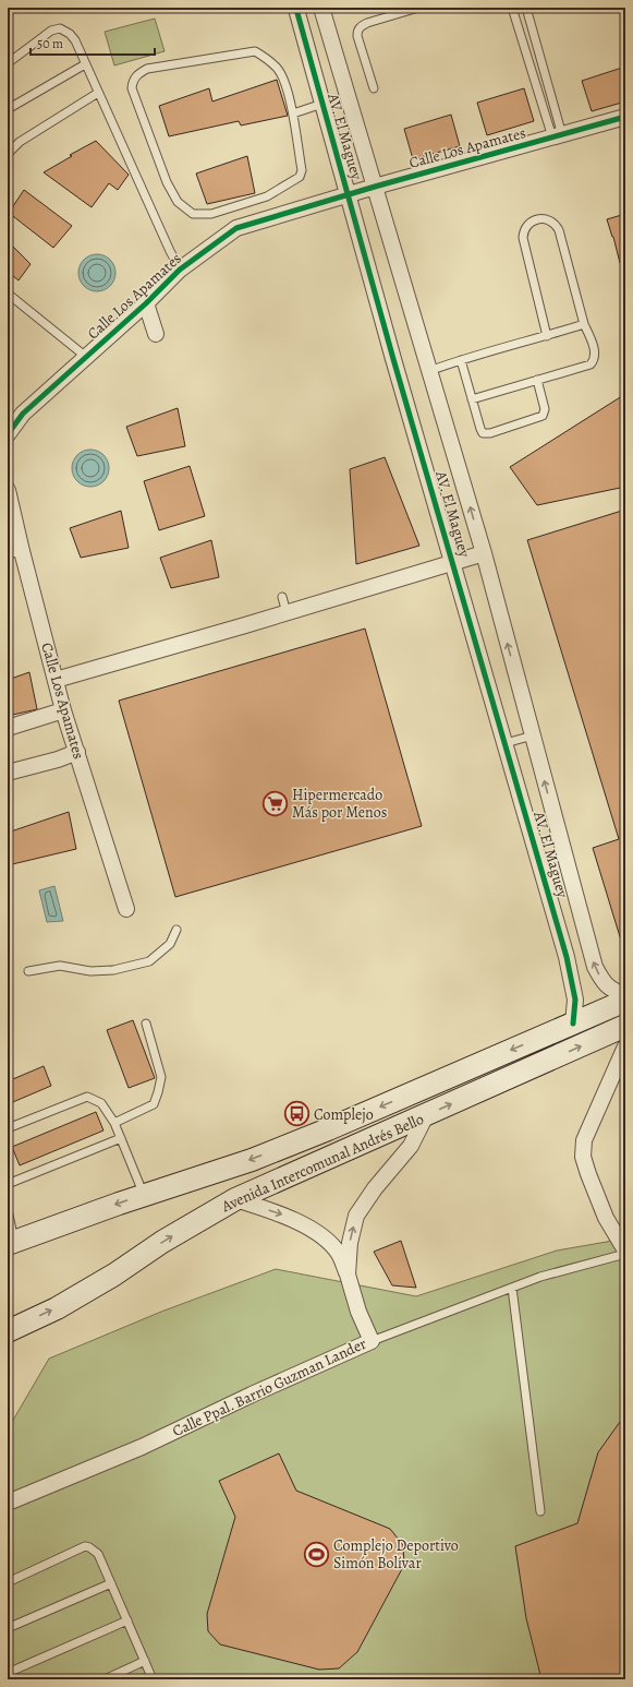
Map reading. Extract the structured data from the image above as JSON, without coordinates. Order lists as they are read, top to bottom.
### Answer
{
  "streets": {
    "main road": ["Avenida Intercomunal Andrés Bello"],
    "street": ["AV. El Maguey", "Calle Los Apamates", "Calle Ppal. Barrio Guzman Lander"]
  },
  "crossings": [
    ["AV. El Maguey", "Calle Los Apamates"],
    ["AV. El Maguey", "Avenida Intercomunal Andrés Bello"],
    ["Avenida Intercomunal Andrés Bello", "Calle Ppal. Barrio Guzman Lander"]
  ],
  "places": {
    "supermarket": ["Hipermercado Más por Menos"],
    "bus stop": ["Complejo"],
    "sports": ["Complejo Deportivo Simón Bolívar"]
  },
  "scale_bar": "50 m"
}
